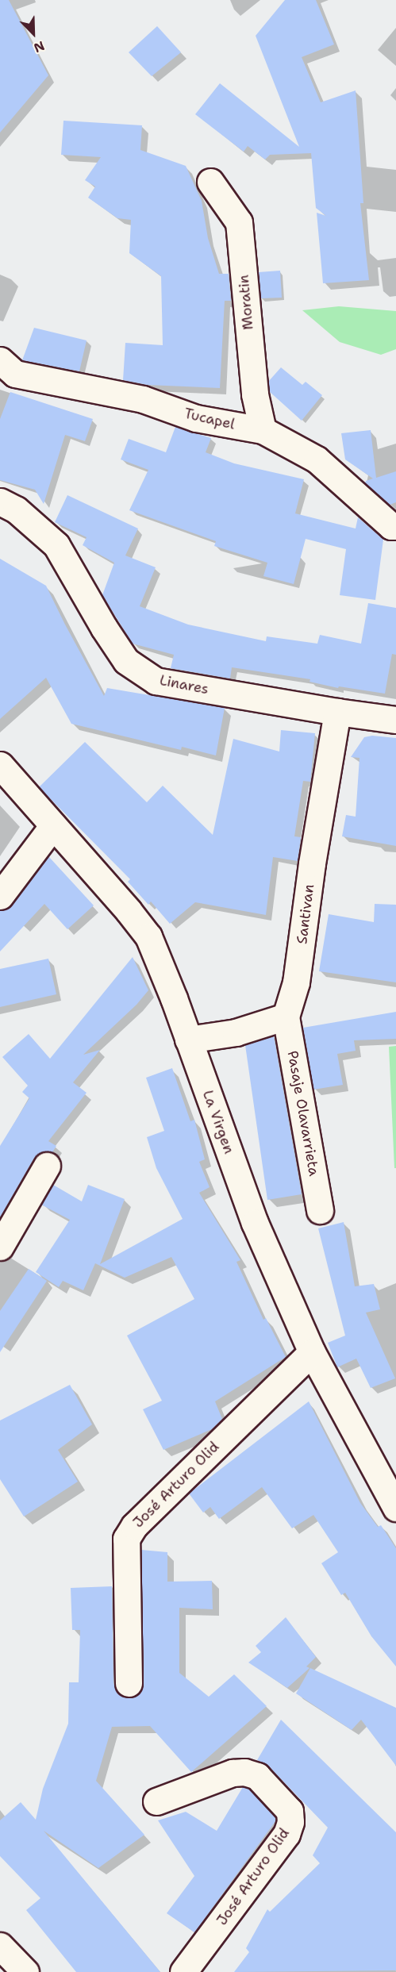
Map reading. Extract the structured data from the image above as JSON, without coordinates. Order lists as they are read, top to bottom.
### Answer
{
  "streets": {
    "street": [
      "Moratin",
      "Tucapel",
      "Linares",
      "Santivan",
      "Pasaje Olavarrieta",
      "La Virgen",
      "José Arturo Olid"
    ]
  },
  "crossings": [
    ["Moratin", "Tucapel"],
    ["Linares", "Santivan"],
    ["Santivan", "Pasaje Olavarrieta"],
    ["La Virgen", "José Arturo Olid"]
  ],
  "north": "bottom right"
}
